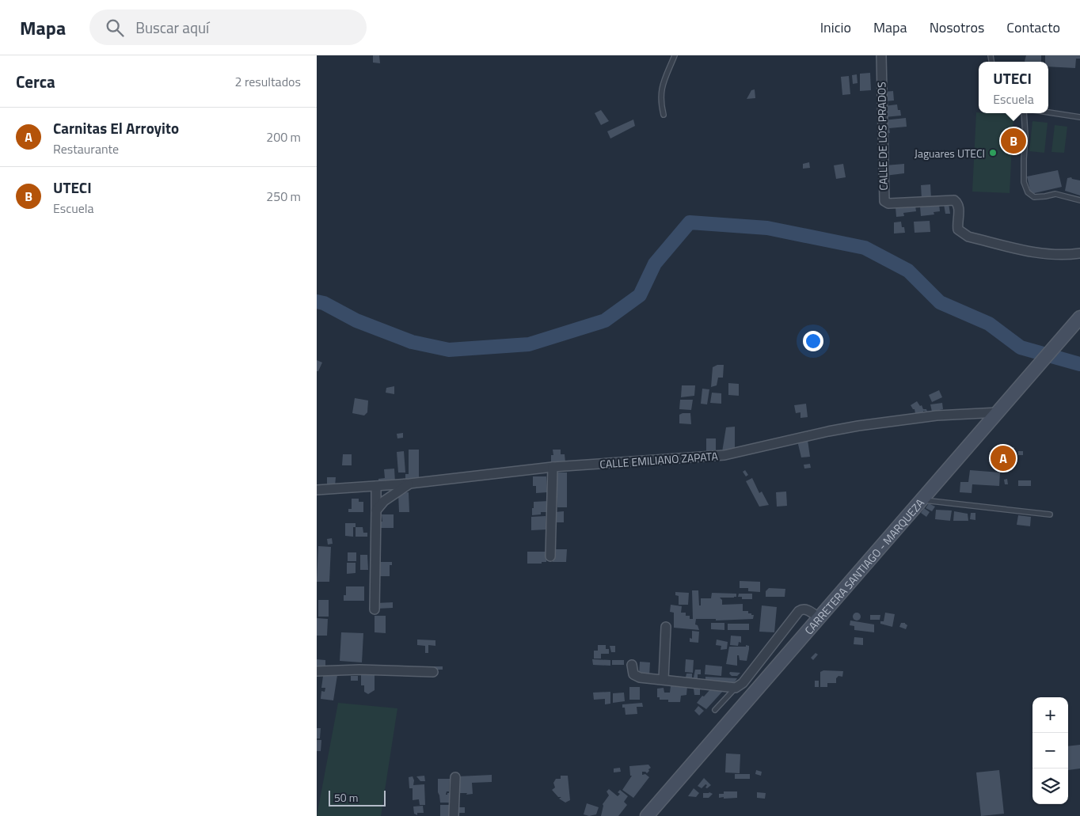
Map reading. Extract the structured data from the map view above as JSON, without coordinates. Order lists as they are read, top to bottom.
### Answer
{
  "streets": {
    "main road": ["CARRETERA SANTIAGO - MARQUEZA"],
    "street": ["CALLE DE LOS PRADOS", "CALLE EMILIANO ZAPATA"]
  },
  "crossings": [
    ["CALLE EMILIANO ZAPATA", "CARRETERA SANTIAGO - MARQUEZA"]
  ],
  "places": ["Jaguares UTECI"],
  "scale_bar": "50 m",
  "page": {
    "header": "Mapa",
    "search": "Buscar aquí",
    "nav": [
      "Inicio",
      "Mapa",
      "Nosotros",
      "Contacto"
    ],
    "heading": ["Cerca", "2 resultados"],
    "popup": ["UTECI", "Escuela"],
    "list": [
      {
        "mark": "A",
        "name": "Carnitas El Arroyito",
        "note": "Restaurante",
        "value": "200 m"
      },
      {
        "mark": "B",
        "name": "UTECI",
        "note": "Escuela",
        "value": "250 m"
      }
    ],
    "pins": ["B", "A"],
    "map_buttons": ["+", "−"],
    "scale": "50 m"
  }
}
